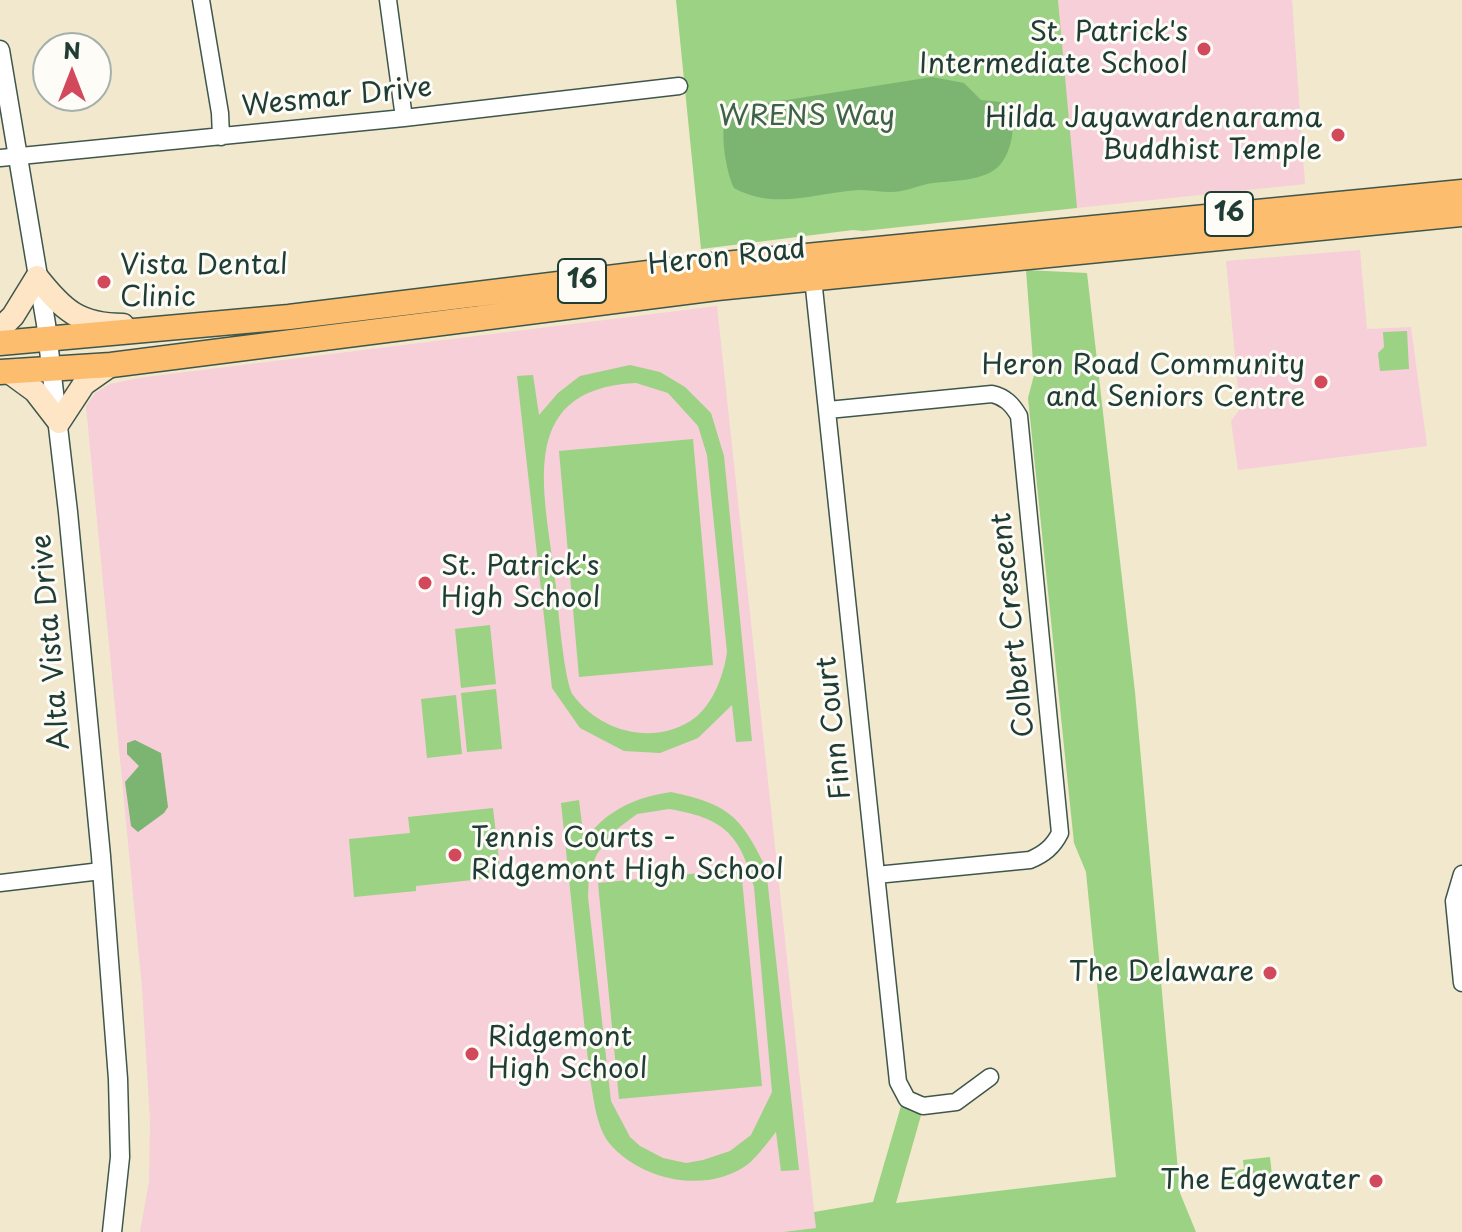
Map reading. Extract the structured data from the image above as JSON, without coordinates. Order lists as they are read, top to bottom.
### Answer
{
  "streets": {
    "main road": ["16", "Heron Road"],
    "street": [
      "Wesmar Drive",
      "Colbert Crescent",
      "Alta Vista Drive",
      "Finn Court"
    ]
  },
  "crossings": [
    ["Wesmar Drive", "Alta Vista Drive"],
    ["Heron Road", "Alta Vista Drive"],
    ["Heron Road", "Finn Court"],
    ["Colbert Crescent", "Finn Court"]
  ],
  "parks": ["WRENS Way"],
  "places": [
    "St. Patrick's Intermediate School",
    "Hilda Jayawardenarama Buddhist Temple",
    "Vista Dental Clinic",
    "Heron Road Community and Seniors Centre",
    "St. Patrick's High School",
    "Tennis Courts - Ridgemont High School",
    "The Delaware",
    "Ridgemont High School",
    "The Edgewater"
  ],
  "north": "top"
}
